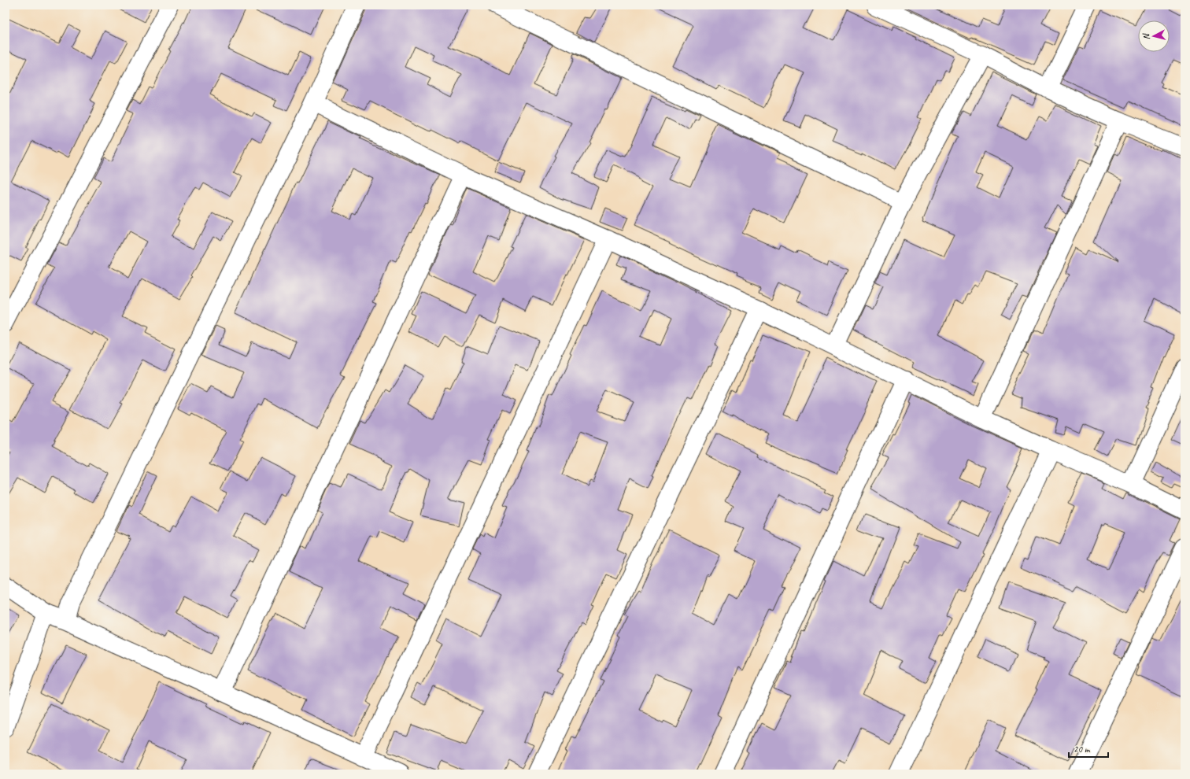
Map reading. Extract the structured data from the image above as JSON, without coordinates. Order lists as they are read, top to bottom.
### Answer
{
  "scale_bar": "20 m",
  "north": "left"
}
